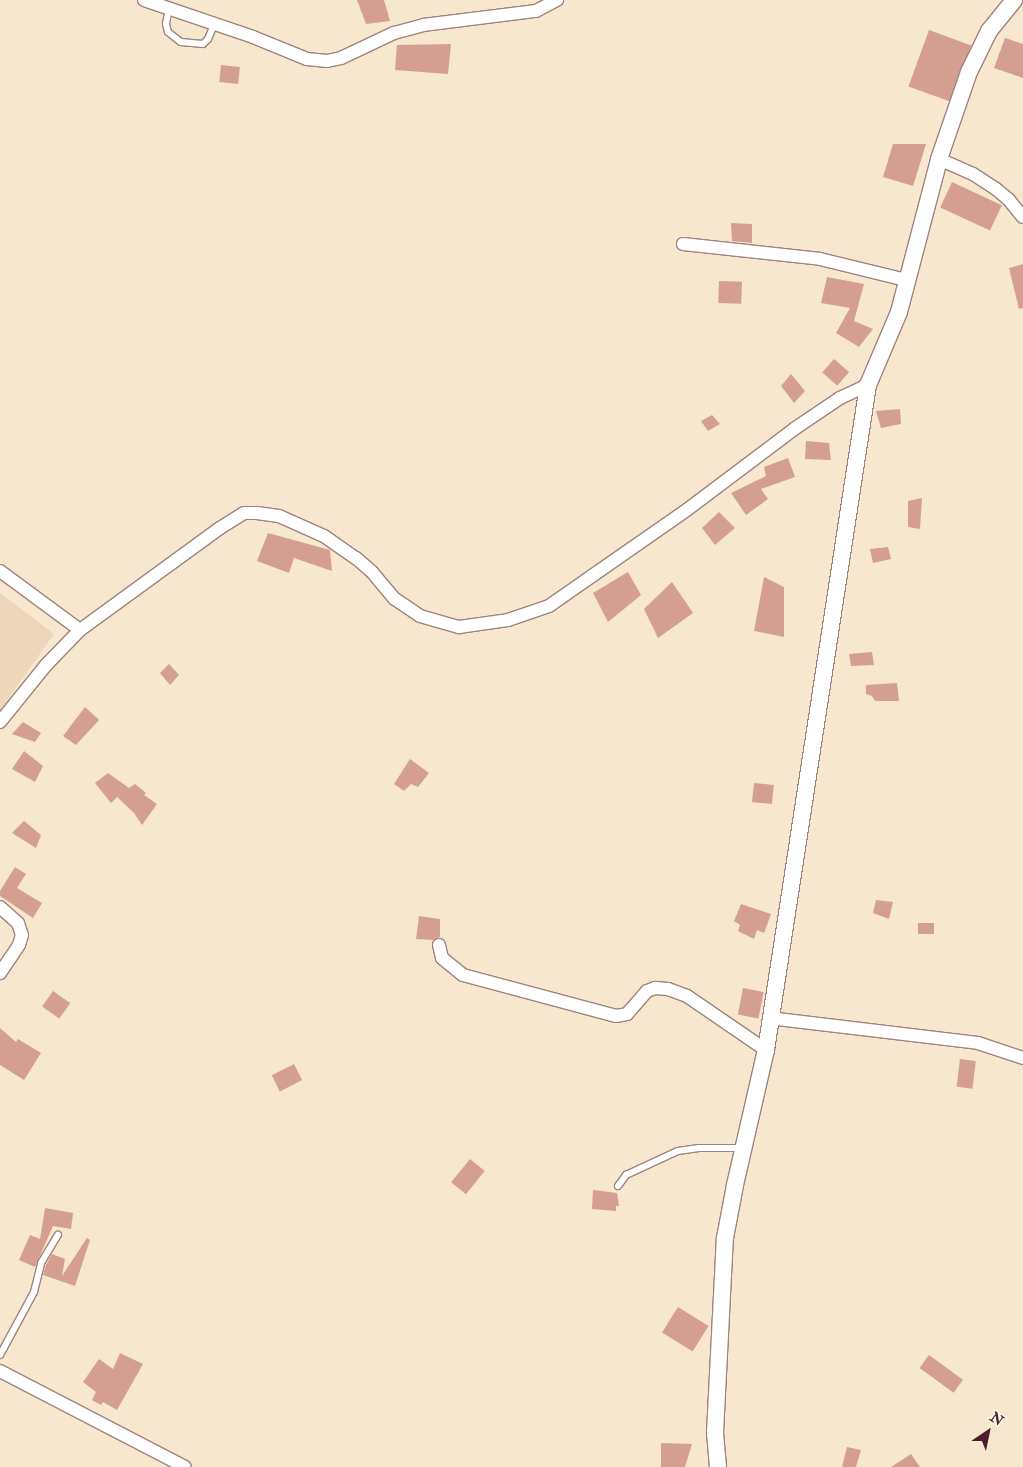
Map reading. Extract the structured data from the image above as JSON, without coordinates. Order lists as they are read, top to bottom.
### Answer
{
  "north": "top right"
}
